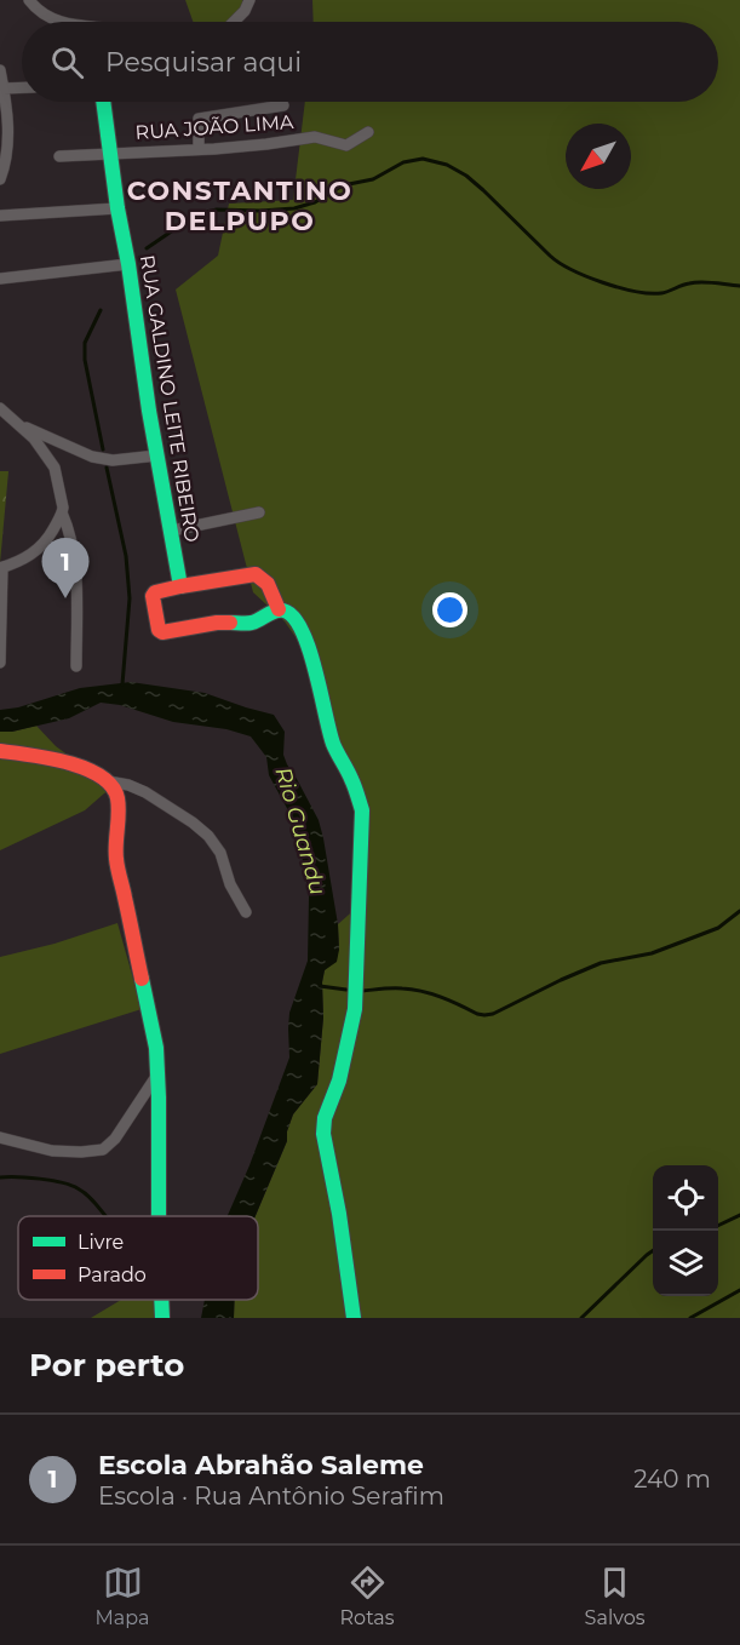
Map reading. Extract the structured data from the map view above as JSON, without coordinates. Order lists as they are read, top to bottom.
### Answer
{
  "streets": {
    "street": ["RUA JOÃO LIMA", "RUA GALDINO LEITE RIBEIRO"]
  },
  "crossings": [
    ["RUA JOÃO LIMA", "RUA GALDINO LEITE RIBEIRO"]
  ],
  "districts": ["CONSTANTINO DELPUPO"],
  "water": ["Rio Guandu"],
  "legend": ["Livre", "Parado"],
  "north": "bottom left",
  "page": {
    "search": "Pesquisar aqui",
    "pins": "1",
    "heading": "Por perto",
    "list": [
      {
        "mark": "1",
        "name": "Escola Abrahão Saleme",
        "note": "Escola · Rua Antônio Serafim",
        "value": "240 m"
      }
    ],
    "nav": ["Mapa", "Rotas", "Salvos"]
  }
}
